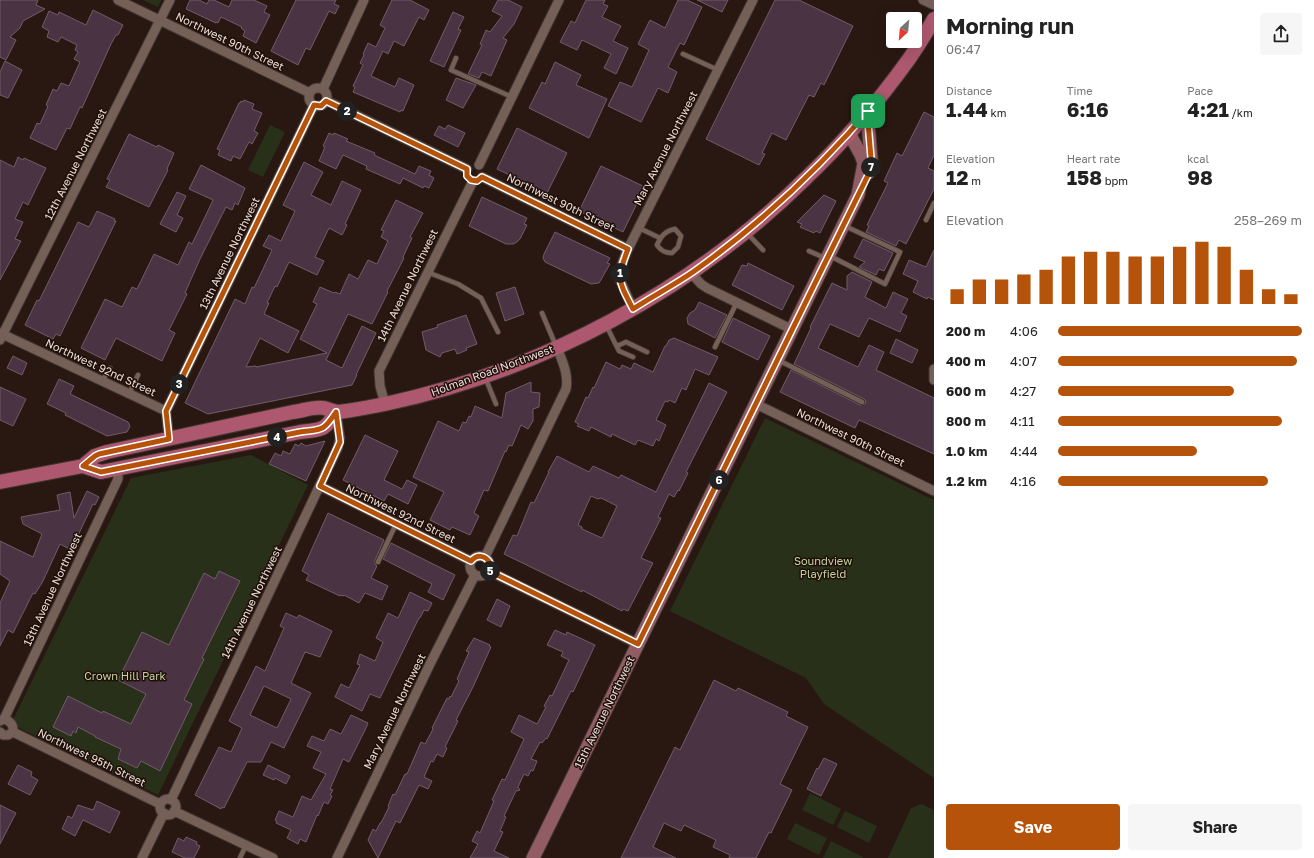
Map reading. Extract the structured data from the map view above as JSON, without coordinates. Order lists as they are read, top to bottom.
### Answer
{
  "streets": {
    "main road": ["Holman Road Northwest", "15th Avenue Northwest"],
    "street": [
      "Northwest 90th Street",
      "Mary Avenue Northwest",
      "12th Avenue Northwest",
      "13th Avenue Northwest",
      "14th Avenue Northwest",
      "Northwest 92nd Street",
      "Northwest 95th Street"
    ]
  },
  "crossings": [
    ["Northwest 90th Street", "Mary Avenue Northwest"],
    ["Northwest 90th Street", "12th Avenue Northwest"],
    ["Northwest 90th Street", "13th Avenue Northwest"],
    ["Northwest 90th Street", "14th Avenue Northwest"],
    ["Northwest 90th Street", "15th Avenue Northwest"],
    ["Mary Avenue Northwest", "Northwest 92nd Street"],
    ["Mary Avenue Northwest", "Holman Road Northwest"],
    ["12th Avenue Northwest", "Northwest 92nd Street"],
    ["13th Avenue Northwest", "Northwest 92nd Street"],
    ["13th Avenue Northwest", "Holman Road Northwest"],
    ["14th Avenue Northwest", "Northwest 92nd Street"],
    ["14th Avenue Northwest", "Holman Road Northwest"],
    ["14th Avenue Northwest", "Northwest 95th Street"],
    ["Holman Road Northwest", "15th Avenue Northwest"]
  ],
  "parks": ["Soundview Playfield", "Crown Hill Park"],
  "north": "bottom left",
  "page": {
    "heading": ["Morning run", "06:47"],
    "stats": [
      ["Distance", "1.44 km"],
      ["Time", "6:16"],
      ["Pace", "4:21 /km"],
      ["Elevation", "12 m"],
      ["Heart rate", "158 bpm"],
      ["kcal", "98"]
    ],
    "pins": [
      "2",
      "7",
      "1",
      "3",
      "4",
      "6",
      "5"
    ],
    "chart": ["Elevation", "258–269 m"],
    "list": [
      {
        "name": "200 m",
        "note": "4:06"
      },
      {
        "name": "400 m",
        "note": "4:07"
      },
      {
        "name": "600 m",
        "note": "4:27"
      },
      {
        "name": "800 m",
        "note": "4:11"
      },
      {
        "name": "1.0 km",
        "note": "4:44"
      },
      {
        "name": "1.2 km",
        "note": "4:16"
      }
    ],
    "buttons": ["Save", "Share"]
  }
}
